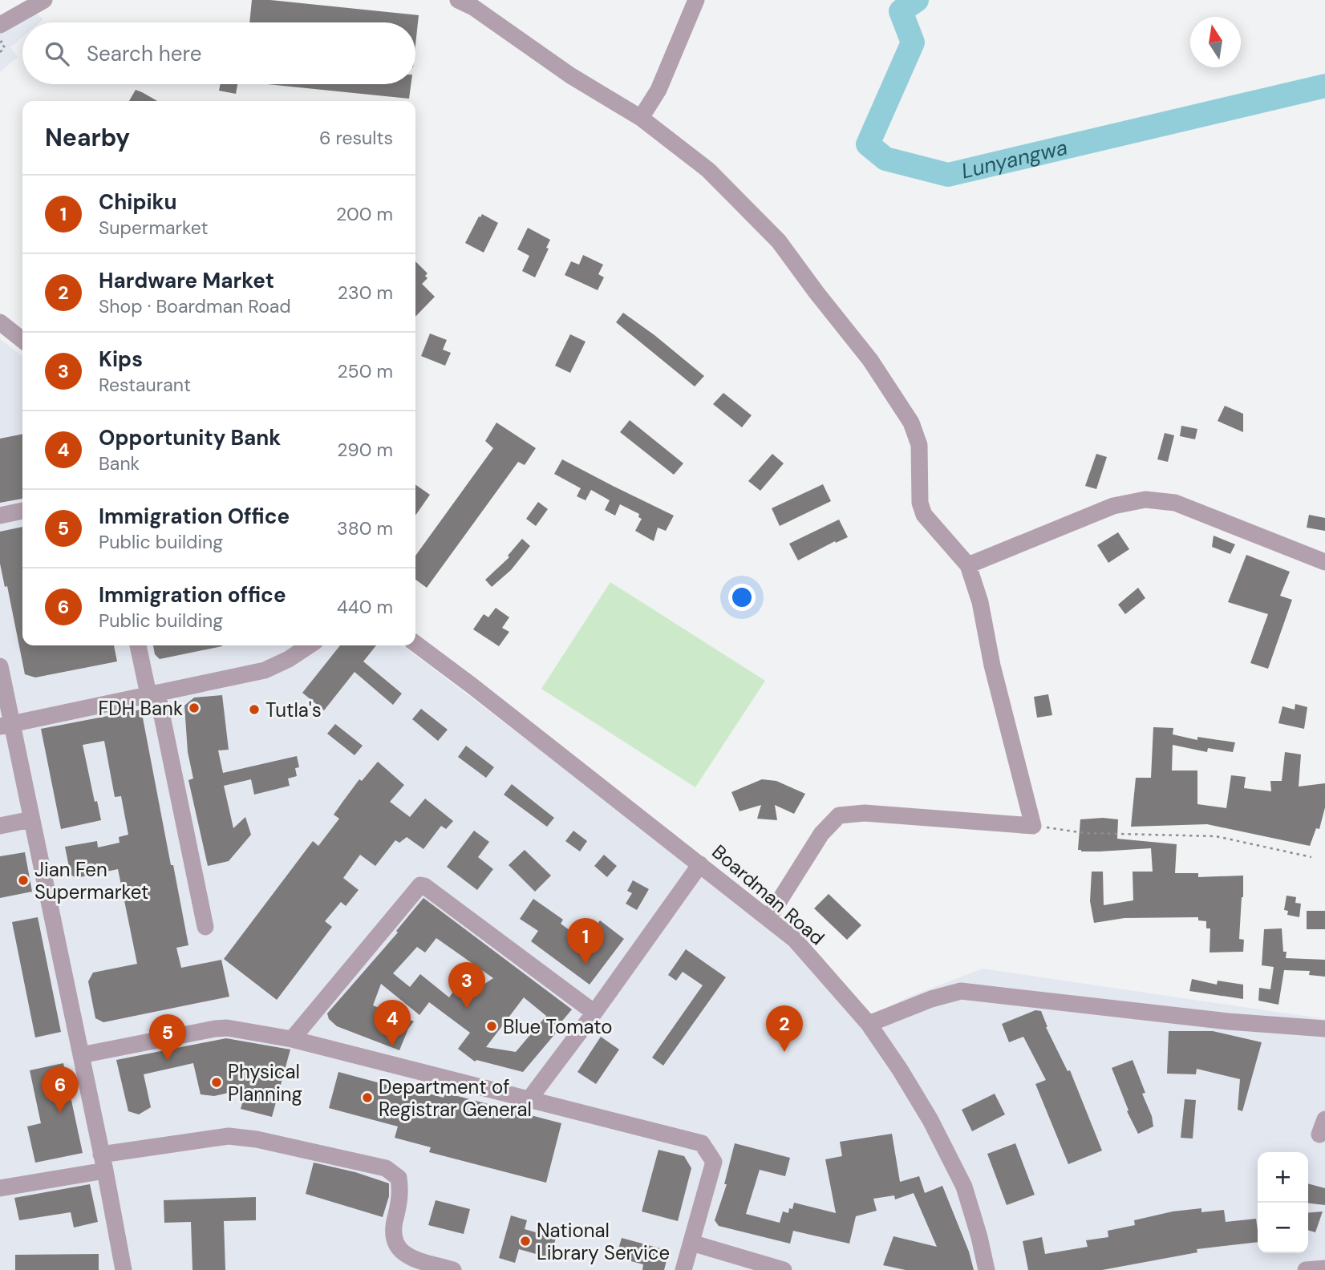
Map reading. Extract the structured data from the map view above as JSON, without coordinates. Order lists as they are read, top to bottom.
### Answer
{
  "streets": {
    "street": ["Boardman Road"]
  },
  "water": ["Lunyangwa"],
  "places": [
    "FDH Bank",
    "Tutla's",
    "Jian Fen Supermarket",
    "Blue Tomato",
    "Physical Planning",
    "Department of Registrar General",
    "National Library Service"
  ],
  "north": "top",
  "page": {
    "search": "Search here",
    "heading": ["Nearby", "6 results"],
    "list": [
      {
        "mark": "1",
        "name": "Chipiku",
        "note": "Supermarket",
        "value": "200 m"
      },
      {
        "mark": "2",
        "name": "Hardware Market",
        "note": "Shop · Boardman Road",
        "value": "230 m"
      },
      {
        "mark": "3",
        "name": "Kips",
        "note": "Restaurant",
        "value": "250 m"
      },
      {
        "mark": "4",
        "name": "Opportunity Bank",
        "note": "Bank",
        "value": "290 m"
      },
      {
        "mark": "5",
        "name": "Immigration Office",
        "note": "Public building",
        "value": "380 m"
      },
      {
        "mark": "6",
        "name": "Immigration office",
        "note": "Public building",
        "value": "440 m"
      }
    ],
    "pins": [
      "1",
      "3",
      "4",
      "2",
      "5",
      "6"
    ],
    "map_buttons": ["+", "−"]
  }
}
